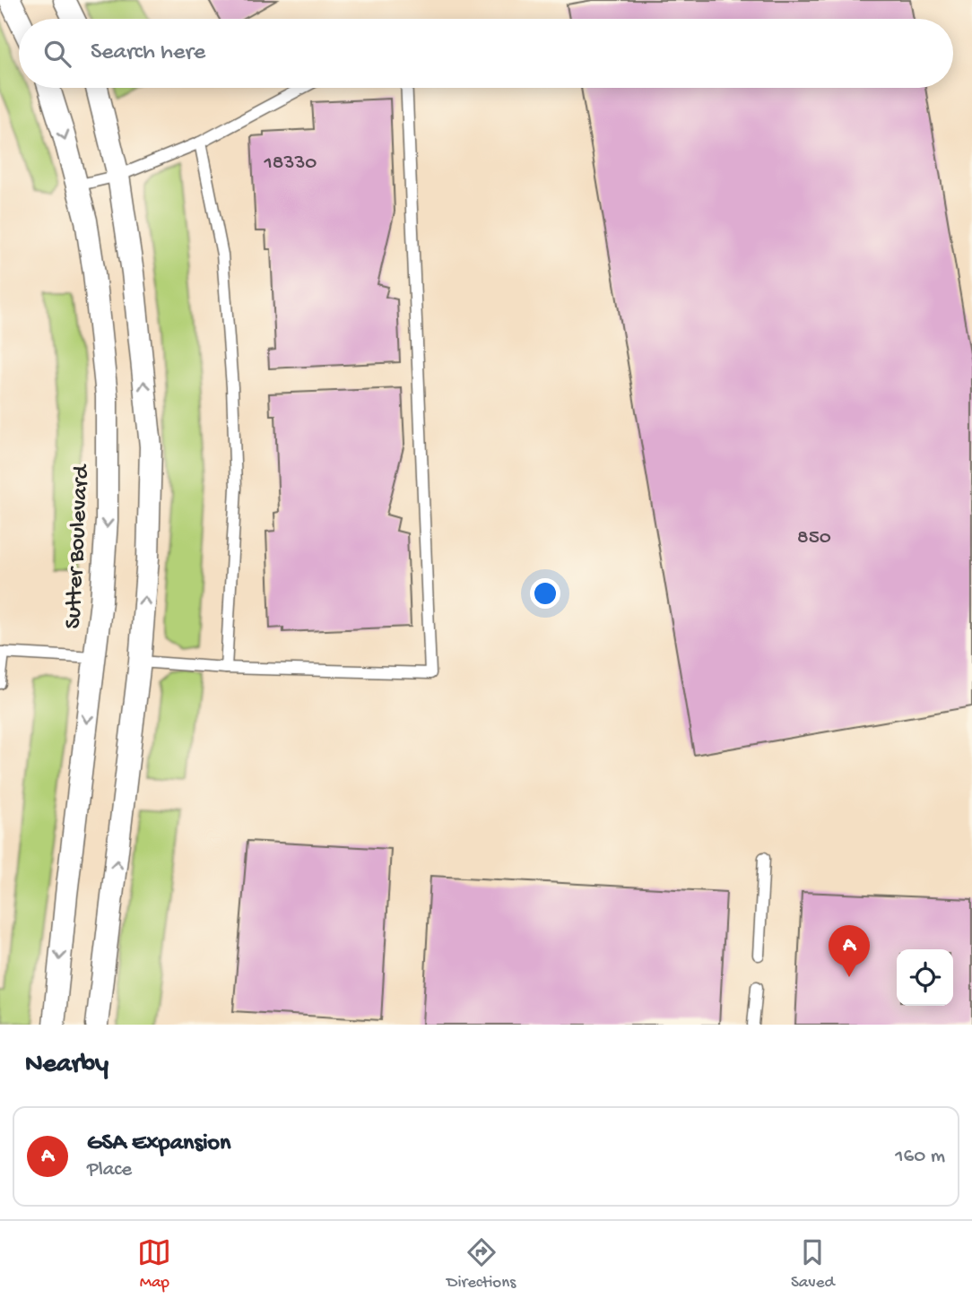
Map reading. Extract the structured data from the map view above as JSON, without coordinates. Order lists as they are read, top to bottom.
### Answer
{
  "streets": {
    "street": ["Sutter Boulevard"]
  },
  "house_numbers": ["18330", "850"],
  "page": {
    "search": "Search here",
    "pins": "A",
    "heading": "Nearby",
    "list": [
      {
        "mark": "A",
        "name": "GSA Expansion",
        "note": "Place",
        "value": "160 m"
      }
    ],
    "nav": ["Map", "Directions", "Saved"]
  }
}
